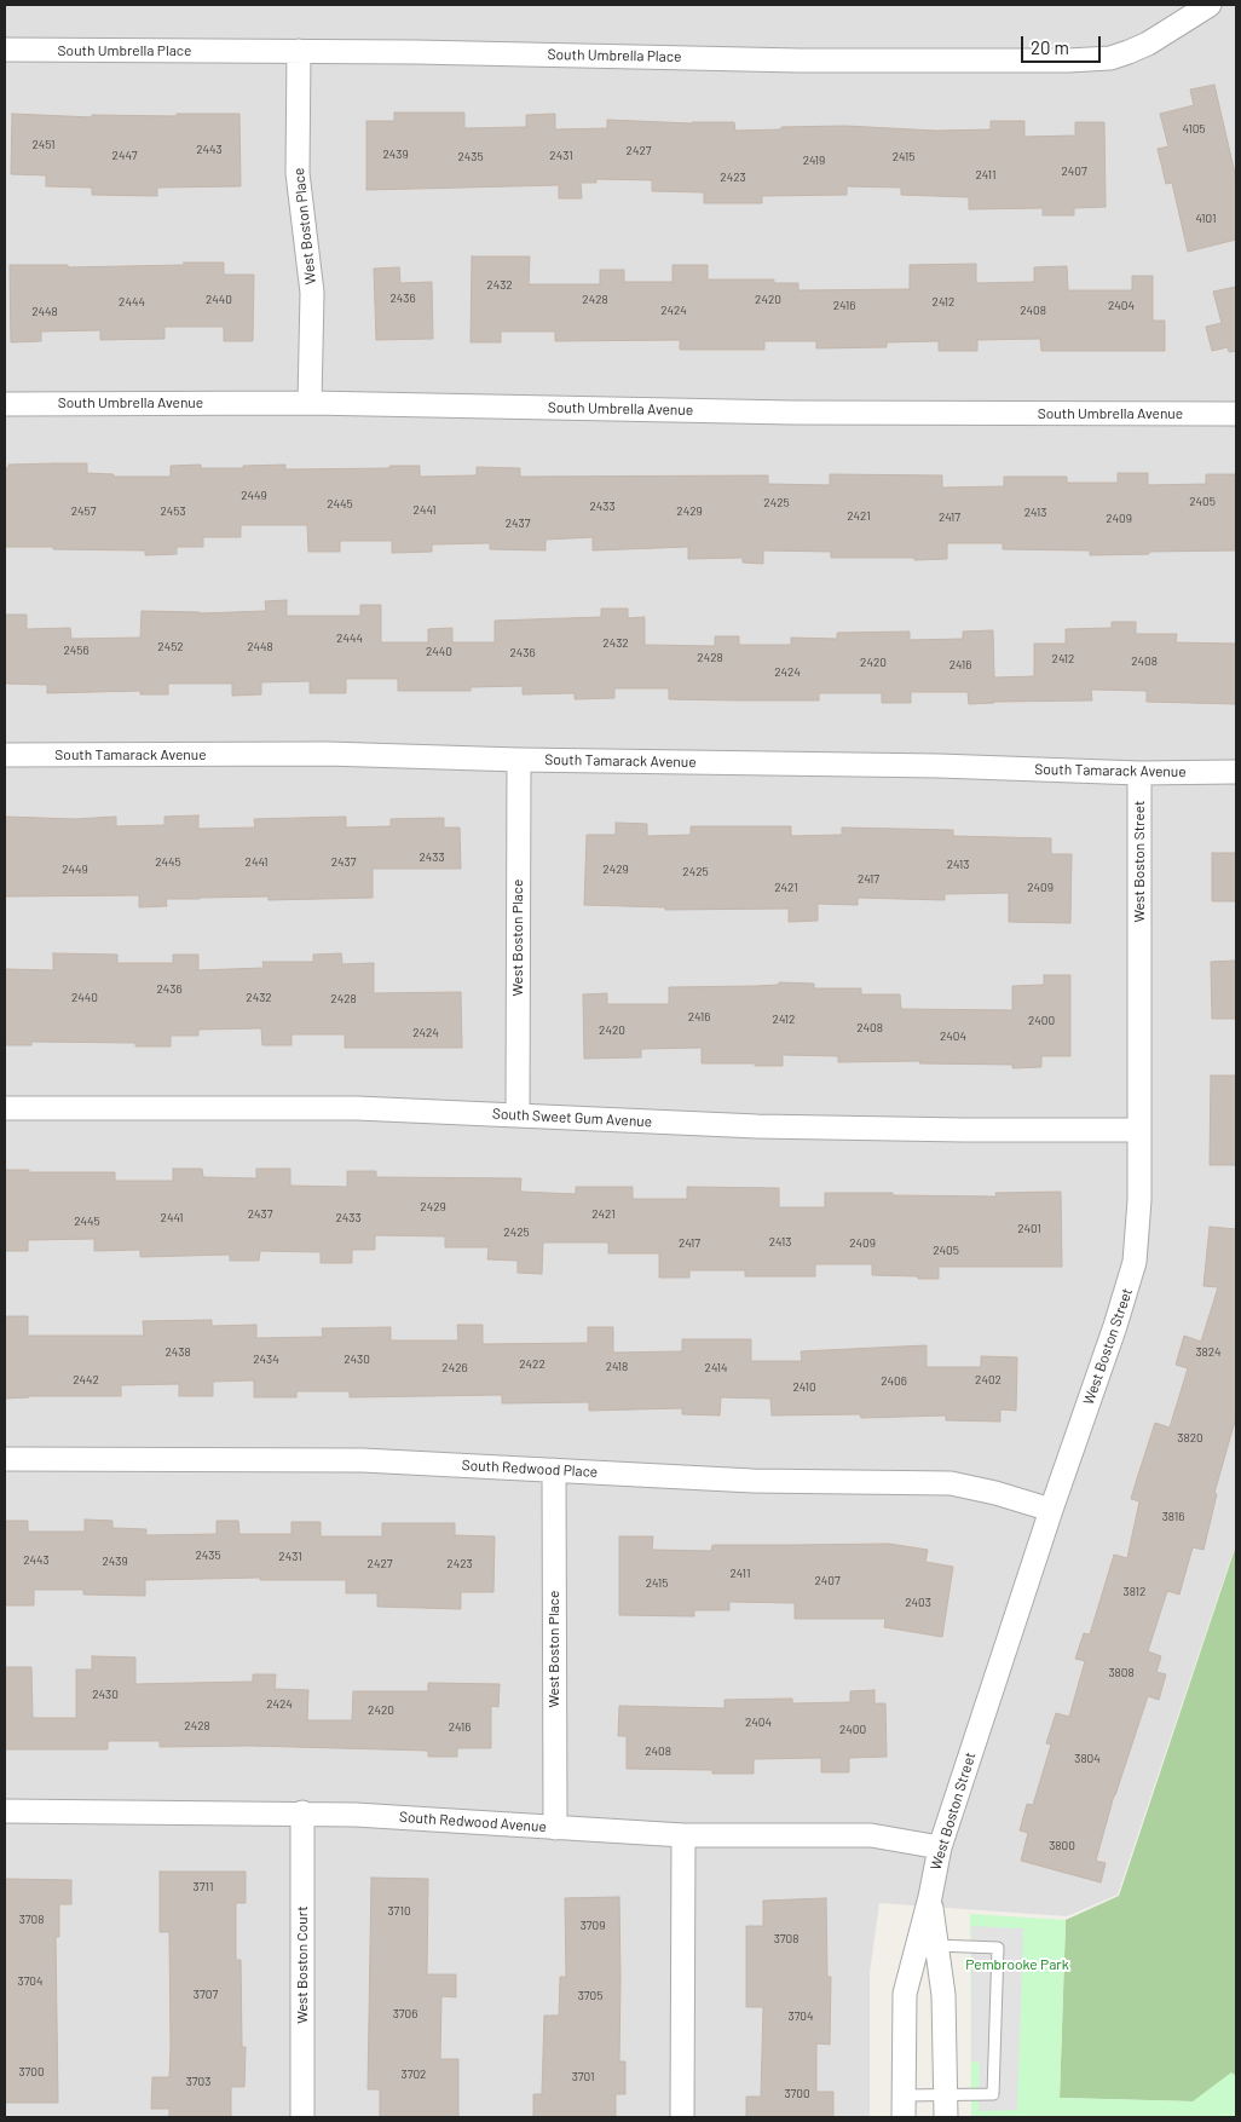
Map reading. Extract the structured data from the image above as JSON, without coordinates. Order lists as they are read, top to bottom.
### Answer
{
  "streets": {
    "street": [
      "South Umbrella Place",
      "West Boston Place",
      "South Umbrella Avenue",
      "South Tamarack Avenue",
      "West Boston Street",
      "South Sweet Gum Avenue",
      "South Redwood Place",
      "South Redwood Avenue",
      "West Boston Court"
    ]
  },
  "crossings": [
    ["South Umbrella Place", "West Boston Place"],
    ["West Boston Place", "South Umbrella Avenue"],
    ["West Boston Place", "South Tamarack Avenue"],
    ["West Boston Place", "South Sweet Gum Avenue"],
    ["West Boston Place", "South Redwood Place"],
    ["West Boston Place", "South Redwood Avenue"],
    ["South Tamarack Avenue", "West Boston Street"],
    ["West Boston Street", "South Sweet Gum Avenue"],
    ["West Boston Street", "South Redwood Place"],
    ["West Boston Street", "South Redwood Avenue"],
    ["South Redwood Avenue", "West Boston Court"]
  ],
  "parks": ["Pembrooke Park"],
  "house_numbers": [
    "4105",
    "2451",
    "2443",
    "2427",
    "2439",
    "2447",
    "2431",
    "2435",
    "2415",
    "2419",
    "2407",
    "2411",
    "2423",
    "4101",
    "2432",
    "2436",
    "2440",
    "2428",
    "2420",
    "2444",
    "2412",
    "2416",
    "2404",
    "2424",
    "2408",
    "2448",
    "2449",
    "2405",
    "2425",
    "2445",
    "2433",
    "2441",
    "2457",
    "2453",
    "2429",
    "2413",
    "2421",
    "2417",
    "2409",
    "2437",
    "2444",
    "2432",
    "2452",
    "2448",
    "2456",
    "2440",
    "2436",
    "2428",
    "2412",
    "2408",
    "2420",
    "2416",
    "2424",
    "2433",
    "2445",
    "2441",
    "2437",
    "2413",
    "2449",
    "2429",
    "2425",
    "2417",
    "2421",
    "2409",
    "2436",
    "2440",
    "2432",
    "2428",
    "2416",
    "2412",
    "2400",
    "2408",
    "2420",
    "2424",
    "2404",
    "2429",
    "2437",
    "2421",
    "2441",
    "2433",
    "2445",
    "2401",
    "2425",
    "2413",
    "2417",
    "2409",
    "2405",
    "2438",
    "3824",
    "2434",
    "2430",
    "2422",
    "2418",
    "2426",
    "2414",
    "2442",
    "2402",
    "2406",
    "2410",
    "3820",
    "3816",
    "2435",
    "2431",
    "2443",
    "2439",
    "2427",
    "2423",
    "2411",
    "2407",
    "2415",
    "3812",
    "2403",
    "3808",
    "2430",
    "2424",
    "2420",
    "2404",
    "2428",
    "2416",
    "2400",
    "2408",
    "3804",
    "3800",
    "3711",
    "3710",
    "3708",
    "3709",
    "3708",
    "3704",
    "3707",
    "3705",
    "3706",
    "3704",
    "3700",
    "3702",
    "3701",
    "3703",
    "3700"
  ],
  "scale_bar": "20 m"
}
